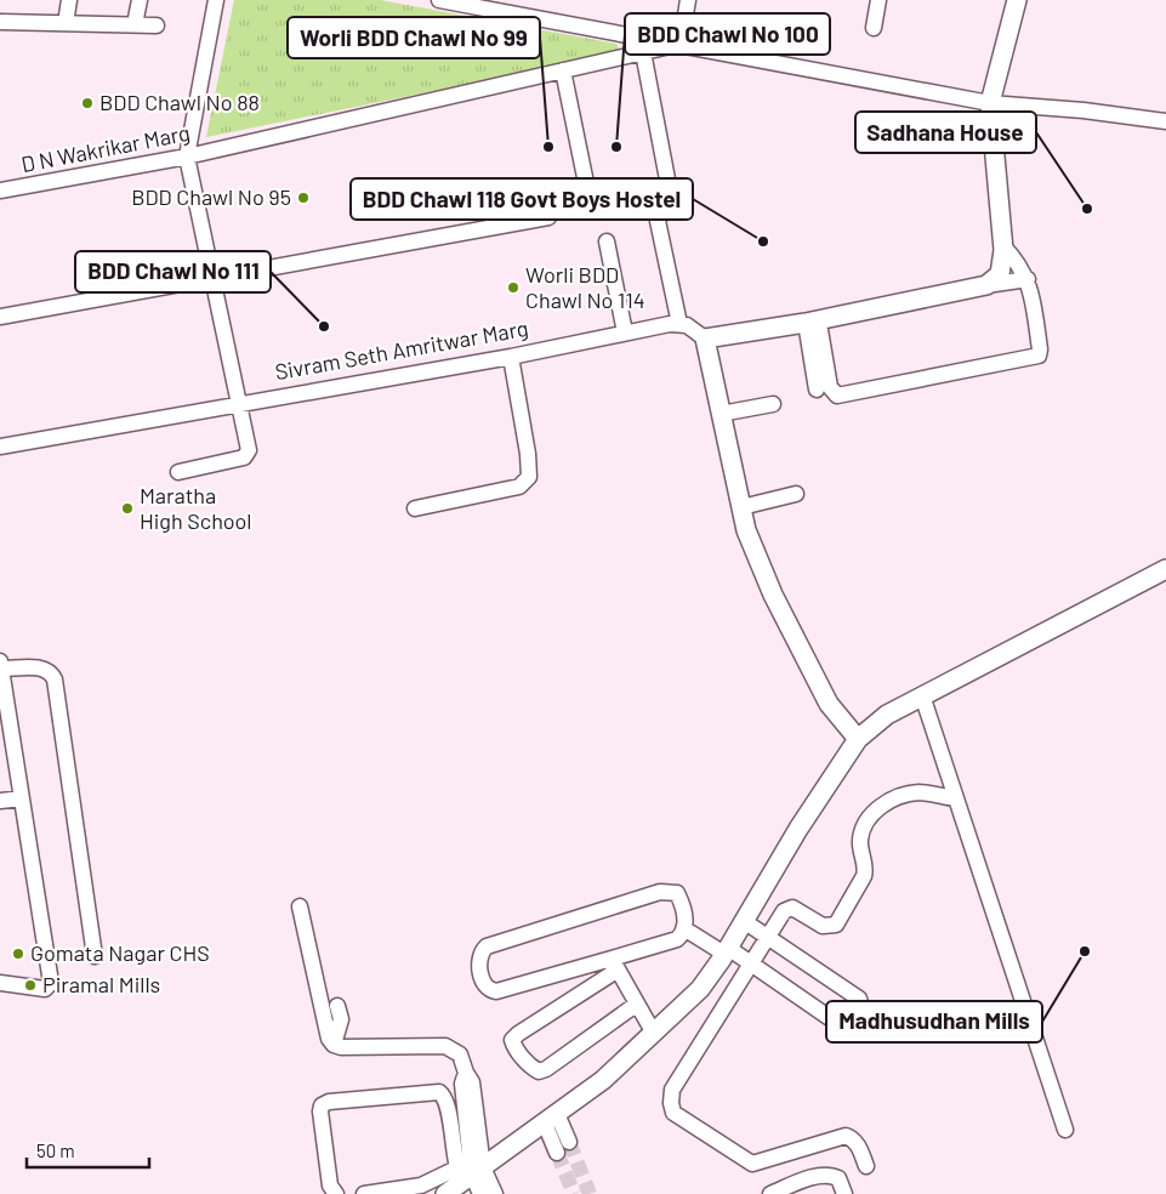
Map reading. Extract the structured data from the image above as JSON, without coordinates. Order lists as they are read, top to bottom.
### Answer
{
  "streets": {
    "street": ["D N Wakrikar Marg", "Sivram Seth Amritwar Marg"]
  },
  "places": [
    "BDD Chawl No 88",
    "Worli BDD Chawl No 99",
    "BDD Chawl No 100",
    "BDD Chawl No 95",
    "Sadhana House",
    "BDD Chawl 118 Govt Boys Hostel",
    "Worli BDD Chawl No 114",
    "BDD Chawl No 111",
    "Maratha High School",
    "Madhusudhan Mills",
    "Gomata Nagar CHS",
    "Piramal Mills"
  ],
  "scale_bar": "50 m"
}
